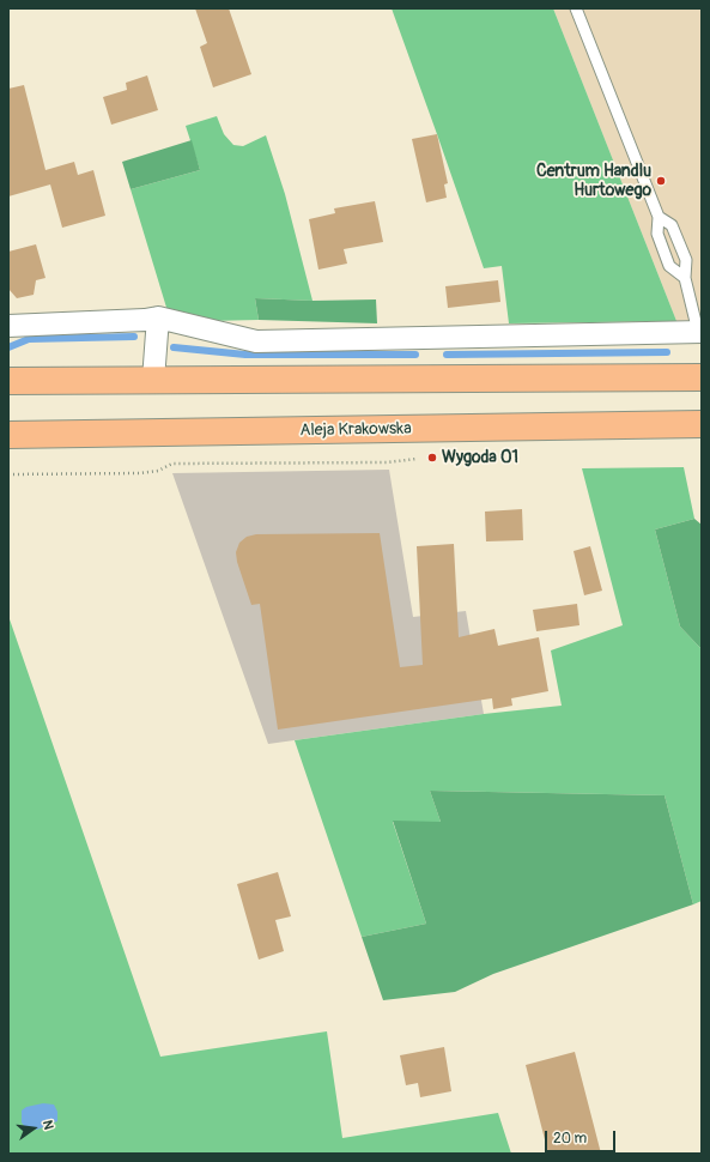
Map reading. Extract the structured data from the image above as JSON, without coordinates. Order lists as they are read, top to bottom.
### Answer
{
  "streets": {
    "main road": ["Aleja Krakowska"]
  },
  "places": ["Centrum Handlu Hurtowego", "Wygoda 01"],
  "scale_bar": "20 m",
  "north": "right"
}
